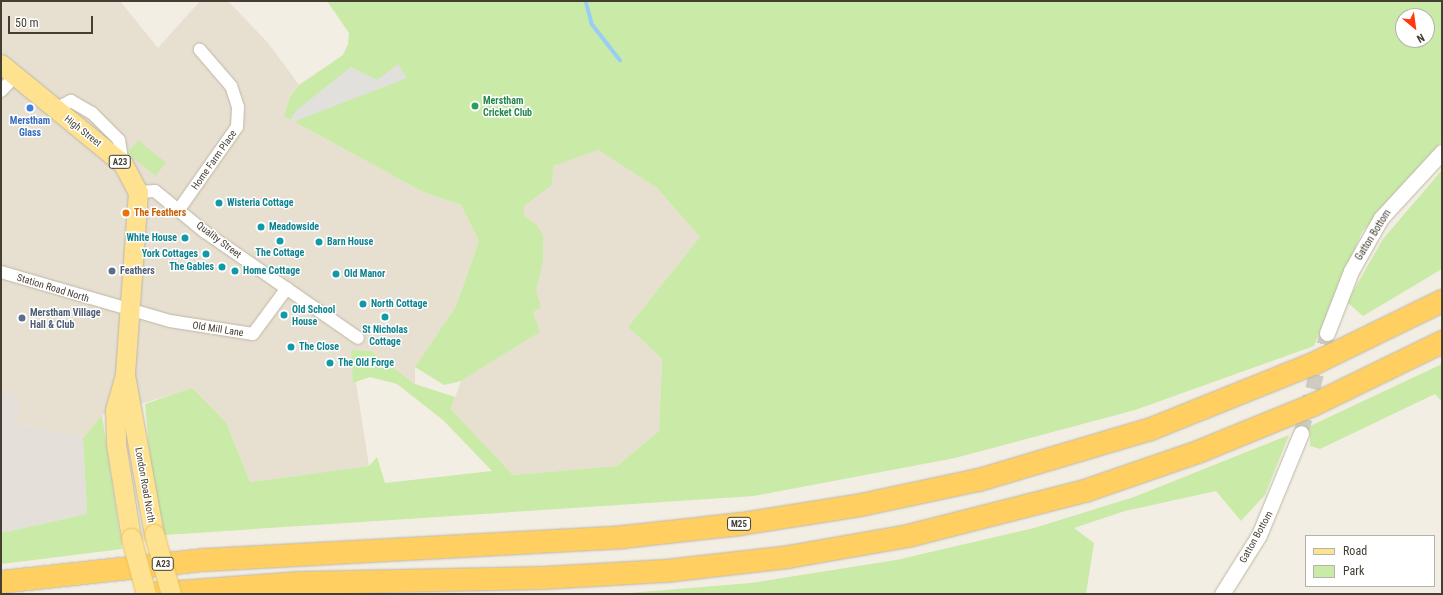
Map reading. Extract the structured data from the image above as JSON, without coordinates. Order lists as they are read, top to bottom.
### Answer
{
  "streets": {
    "highway": ["M25"],
    "main road": ["High Street", "A23", "London Road North"],
    "street": [
      "Home Farm Place",
      "Gatton Bottom",
      "Quality Street",
      "Station Road North",
      "Old Mill Lane"
    ]
  },
  "crossings": [
    ["High Street", "Quality Street"],
    ["High Street", "Station Road North"],
    ["High Street", "Old Mill Lane"],
    ["High Street", "London Road North"],
    ["Home Farm Place", "Quality Street"],
    ["Quality Street", "Old Mill Lane"],
    ["Station Road North", "Old Mill Lane"],
    ["Station Road North", "London Road North"],
    ["Old Mill Lane", "London Road North"]
  ],
  "places": [
    "Merstham Cricket Club",
    "Merstham Glass",
    "Wisteria Cottage",
    "The Feathers",
    "Meadowside",
    "White House",
    "The Cottage",
    "Barn House",
    "York Cottages",
    "The Gables",
    "Feathers",
    "Home Cottage",
    "Old Manor",
    "North Cottage",
    "Old School House",
    "St Nicholas Cottage",
    "Merstham Village Hall & Club",
    "The Close",
    "The Old Forge"
  ],
  "legend": ["Road", "Park"],
  "scale_bar": "50 m",
  "north": "bottom right"
}
